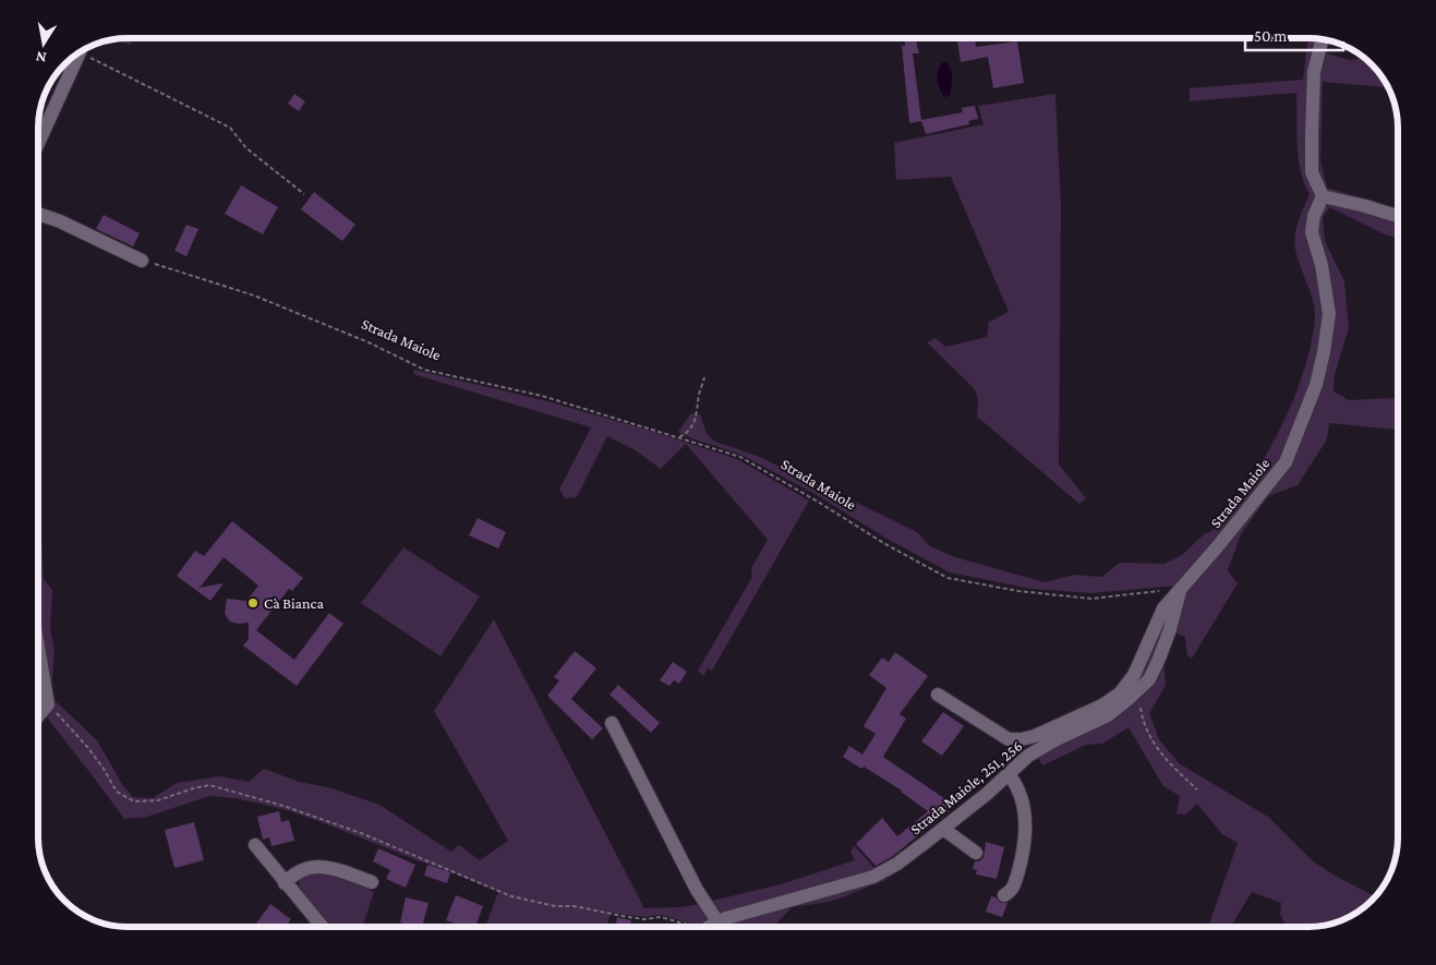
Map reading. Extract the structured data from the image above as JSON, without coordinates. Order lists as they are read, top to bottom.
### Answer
{
  "streets": {
    "street": ["Strada Maiole", "Strada Maiole, 251, 256"]
  },
  "crossings": [
    ["Strada Maiole", "Strada Maiole, 251, 256"]
  ],
  "places": ["Cà Bianca"],
  "scale_bar": "50 m",
  "north": "bottom"
}
